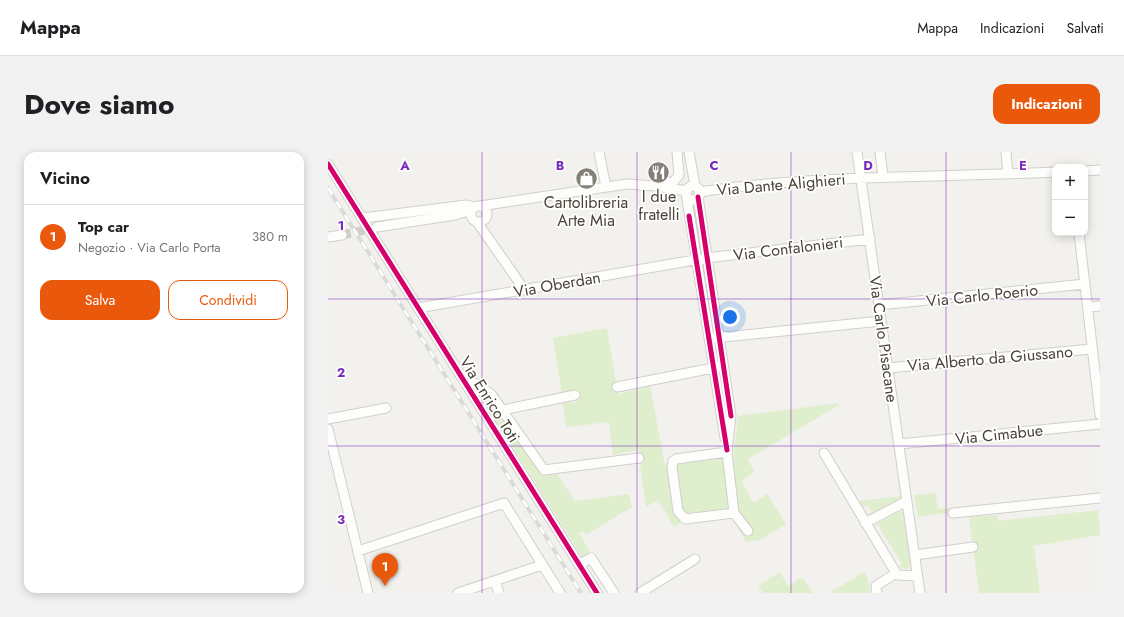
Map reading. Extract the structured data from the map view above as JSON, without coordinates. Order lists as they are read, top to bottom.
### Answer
{
  "streets": {
    "street": [
      "Via Dante Alighieri",
      "Via Confalonieri",
      "Via Oberdan",
      "Via Carlo Poerio",
      "Via Carlo Pisacane",
      "Via Alberto da Giussano",
      "Via Enrico Toti",
      "Via Cimabue"
    ]
  },
  "crossings": [
    ["Via Dante Alighieri", "Via Carlo Pisacane"],
    ["Via Dante Alighieri", "Via Enrico Toti"],
    ["Via Confalonieri", "Via Oberdan"],
    ["Via Confalonieri", "Via Carlo Pisacane"],
    ["Via Oberdan", "Via Enrico Toti"],
    ["Via Carlo Poerio", "Via Carlo Pisacane"],
    ["Via Carlo Pisacane", "Via Alberto da Giussano"],
    ["Via Carlo Pisacane", "Via Cimabue"]
  ],
  "places": {
    "restaurant": ["I due fratelli"],
    "shop": ["Cartolibreria Arte Mia"]
  },
  "page": {
    "header": "Mappa",
    "nav": ["Mappa", "Indicazioni", "Salvati"],
    "title": "Dove siamo",
    "buttons": [
      "Indicazioni",
      ["Salva", "Condividi"]
    ],
    "heading": "Vicino",
    "map_buttons": ["+", "−"],
    "list": [
      {
        "mark": "1",
        "name": "Top car",
        "note": "Negozio · Via Carlo Porta",
        "value": "380 m"
      }
    ],
    "pins": "1"
  },
  "grid": {
    "columns": [
      "A",
      "B",
      "C",
      "D",
      "E"
    ],
    "rows": ["1", "2", "3"]
  }
}
